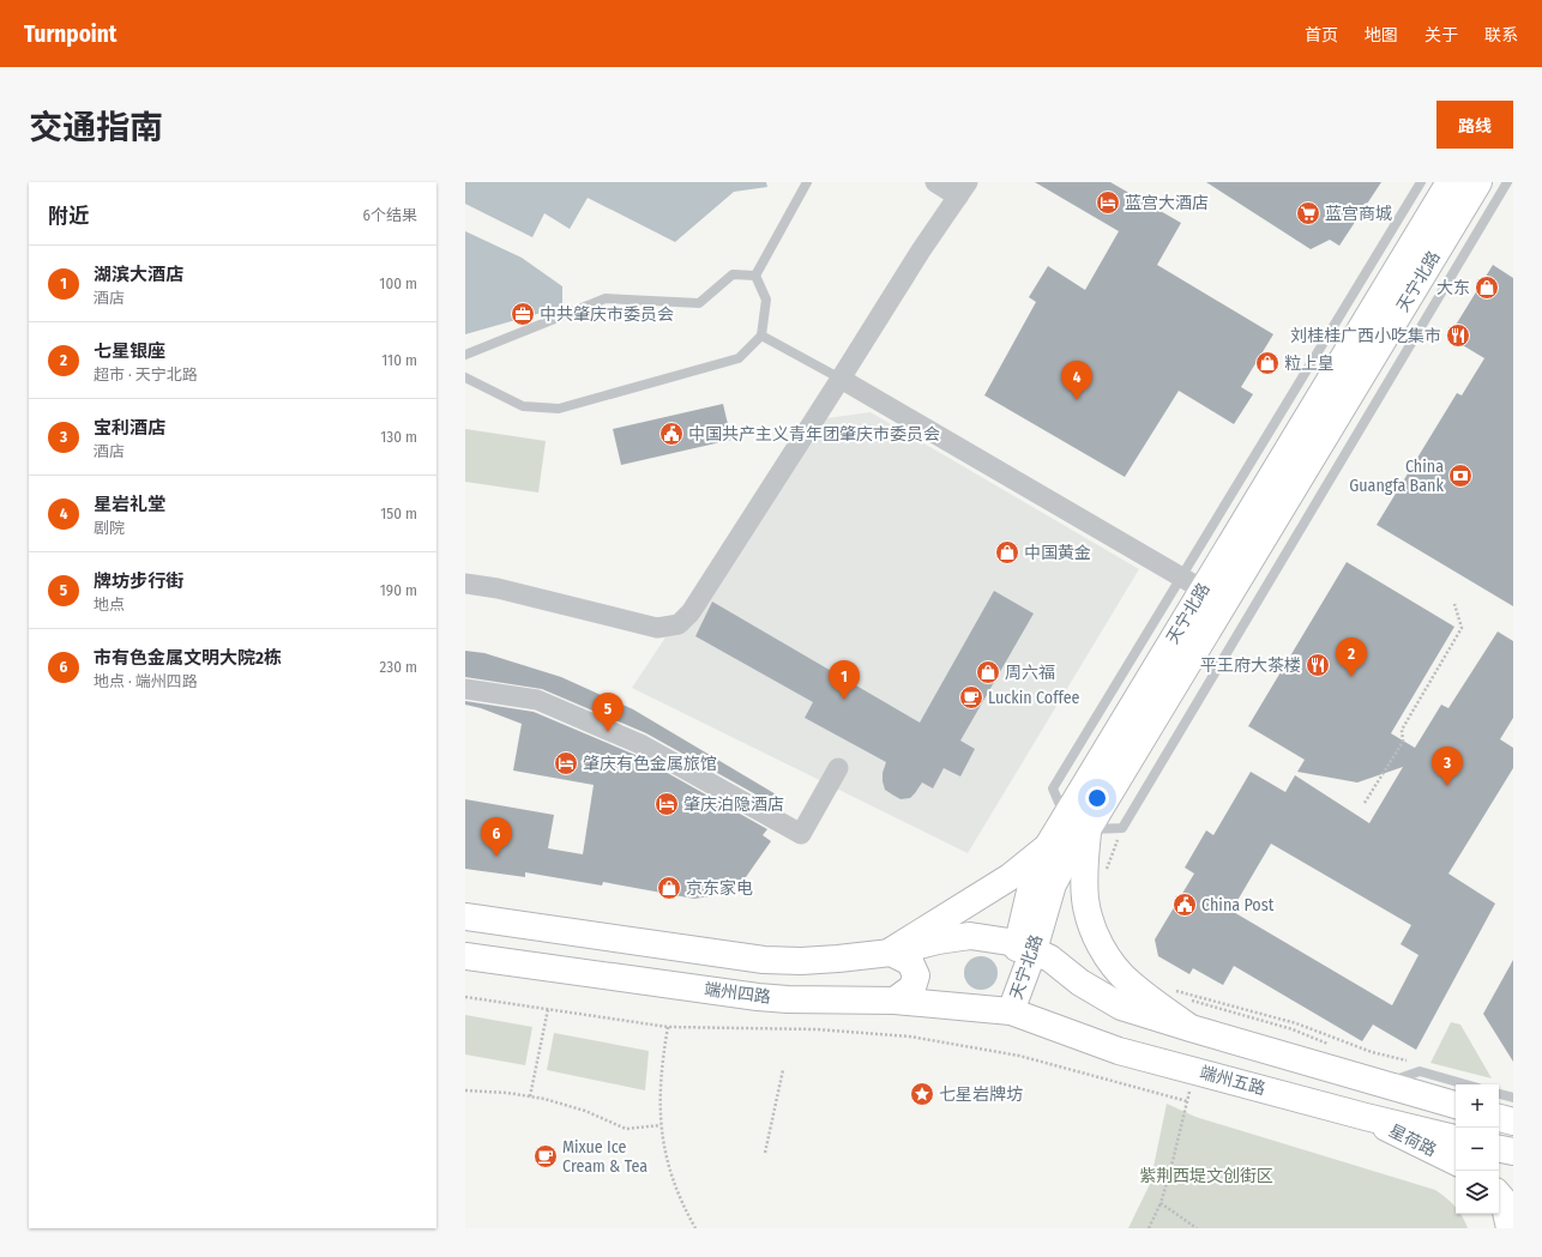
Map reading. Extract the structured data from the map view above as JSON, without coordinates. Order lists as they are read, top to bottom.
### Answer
{
  "streets": {
    "main road": [
      "天宁北路",
      "端州四路",
      "端州五路",
      "星荷路"
    ]
  },
  "crossings": [
    ["天宁北路", "端州四路"],
    ["天宁北路", "端州五路"],
    ["端州四路", "端州五路"],
    ["端州五路", "星荷路"]
  ],
  "parks": ["紫荆西堤文创街区"],
  "places": {
    "hotel": ["蓝宫大酒店", "肇庆有色金属旅馆", "肇庆泊隐酒店"],
    "supermarket": ["蓝宫商城"],
    "shop": [
      "大东",
      "粒上皇",
      "中国黄金",
      "周六福",
      "京东家电"
    ],
    "office": ["中共肇庆市委员会"],
    "restaurant": ["刘桂桂广西小吃集市", "平王府大茶楼"],
    "public building": ["中国共产主义青年团肇庆市委员会", "China Post"],
    "bank": ["China Guangfa Bank"],
    "cafe": ["Luckin Coffee", "Mixue Ice Cream & Tea"],
    "place": ["七星岩牌坊"]
  },
  "page": {
    "header": "Turnpoint",
    "nav": [
      "首页",
      "地图",
      "关于",
      "联系"
    ],
    "title": "交通指南",
    "buttons": "路线",
    "heading": ["附近", "6个结果"],
    "list": [
      {
        "mark": "1",
        "name": "湖滨大酒店",
        "note": "酒店",
        "value": "100 m"
      },
      {
        "mark": "2",
        "name": "七星银座",
        "note": "超市 · 天宁北路",
        "value": "110 m"
      },
      {
        "mark": "3",
        "name": "宝利酒店",
        "note": "酒店",
        "value": "130 m"
      },
      {
        "mark": "4",
        "name": "星岩礼堂",
        "note": "剧院",
        "value": "150 m"
      },
      {
        "mark": "5",
        "name": "牌坊步行街",
        "note": "地点",
        "value": "190 m"
      },
      {
        "mark": "6",
        "name": "市有色金属文明大院2栋",
        "note": "地点 · 端州四路",
        "value": "230 m"
      }
    ],
    "pins": [
      "4",
      "2",
      "1",
      "5",
      "3",
      "6"
    ],
    "map_buttons": ["+", "−"]
  }
}
